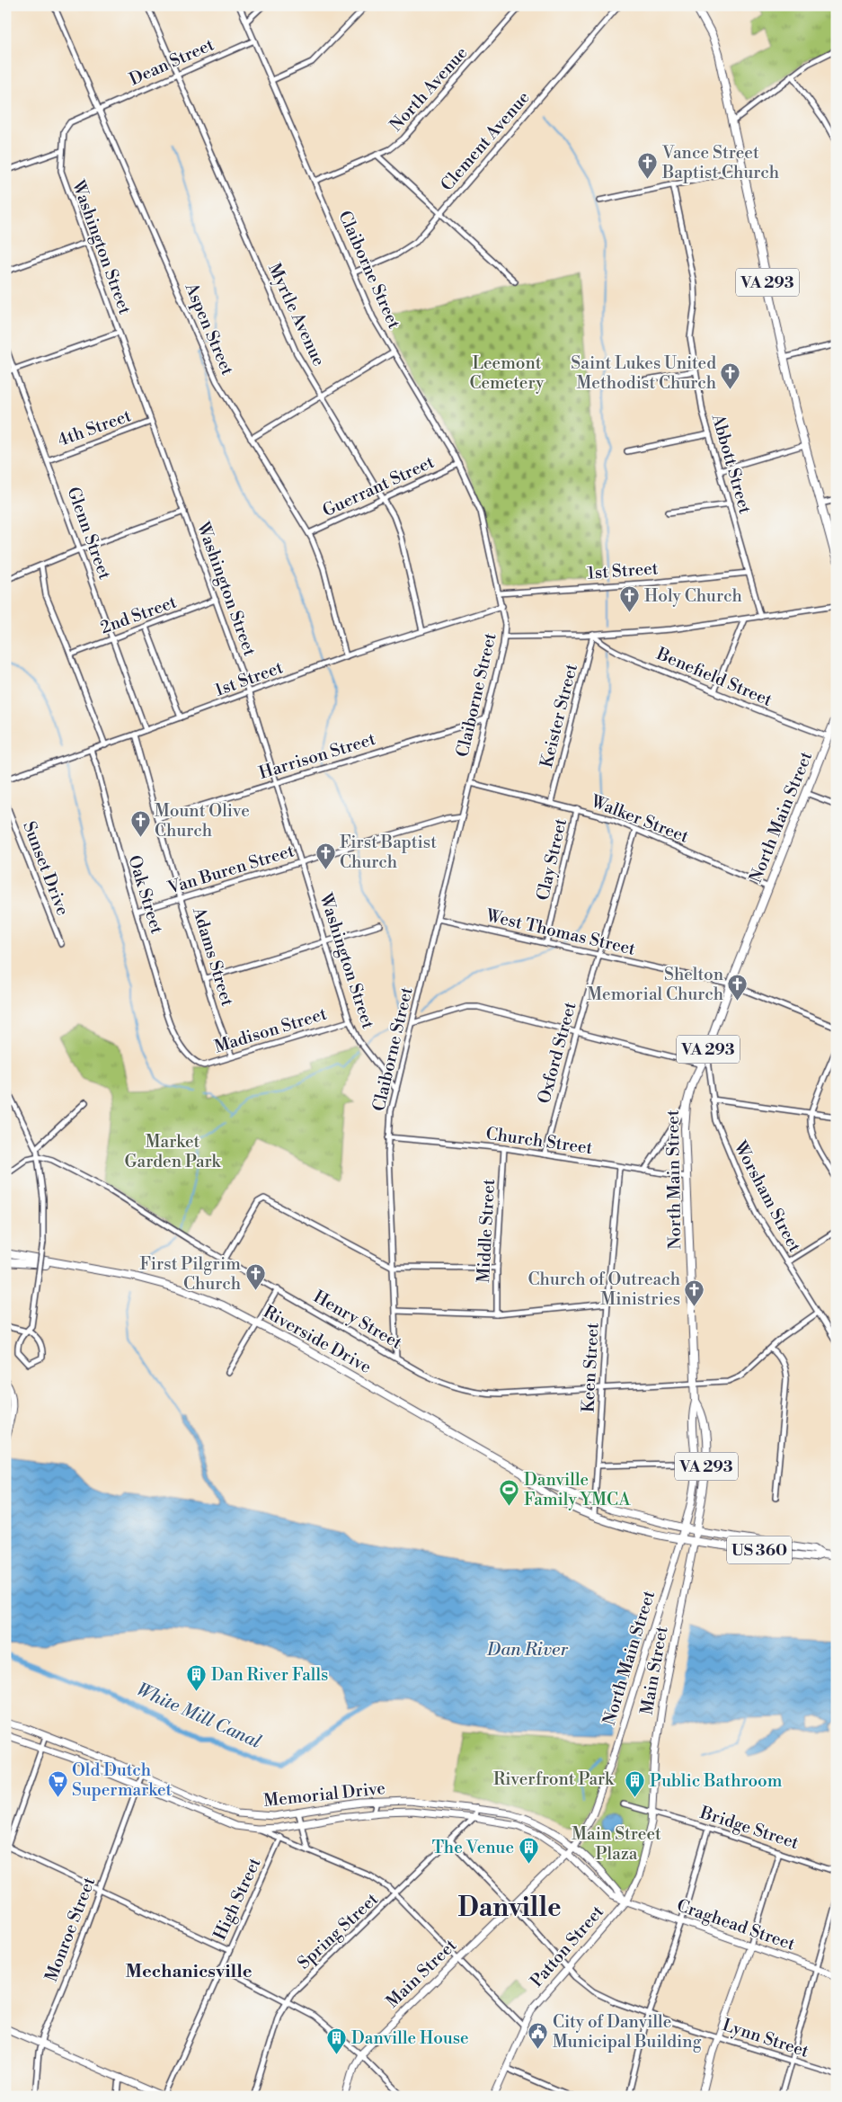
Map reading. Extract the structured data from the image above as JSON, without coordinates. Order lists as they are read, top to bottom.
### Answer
{
  "streets": {
    "main road": [
      "VA 293",
      "North Main Street",
      "Riverside Drive",
      "US 360",
      "Main Street",
      "Memorial Drive",
      "Craghead Street",
      "Patton Street"
    ],
    "street": [
      "Dean Street",
      "North Avenue",
      "Clement Avenue",
      "Washington Street",
      "Claiborne Street",
      "Myrtle Avenue",
      "Aspen Street",
      "4th Street",
      "Abbott Street",
      "Guerrant Street",
      "Glenn Street",
      "1st Street",
      "2nd Street",
      "Benefield Street",
      "Keister Street",
      "Harrison Street",
      "Walker Street",
      "Clay Street",
      "Sunset Drive",
      "Van Buren Street",
      "Oak Street",
      "West Thomas Street",
      "Adams Street",
      "Madison Street",
      "Oxford Street",
      "Church Street",
      "Worsham Street",
      "Middle Street",
      "Henry Street",
      "Keen Street",
      "Bridge Street",
      "High Street",
      "Monroe Street",
      "Spring Street",
      "Lynn Street"
    ]
  },
  "crossings": [
    ["Dean Street", "Washington Street"],
    ["Dean Street", "Claiborne Street"],
    ["Dean Street", "Myrtle Avenue"],
    ["Dean Street", "Aspen Street"],
    ["North Avenue", "Claiborne Street"],
    ["Clement Avenue", "Claiborne Street"],
    ["Washington Street", "Claiborne Street"],
    ["Washington Street", "Aspen Street"],
    ["Washington Street", "4th Street"],
    ["Washington Street", "1st Street"],
    ["Washington Street", "2nd Street"],
    ["Washington Street", "Harrison Street"],
    ["Washington Street", "Van Buren Street"],
    ["Washington Street", "Madison Street"],
    ["Claiborne Street", "Guerrant Street"],
    ["Claiborne Street", "1st Street"],
    ["Claiborne Street", "Harrison Street"],
    ["Claiborne Street", "Walker Street"],
    ["Claiborne Street", "Van Buren Street"],
    ["Claiborne Street", "West Thomas Street"],
    ["Claiborne Street", "Church Street"],
    ["Claiborne Street", "Henry Street"],
    ["Myrtle Avenue", "Guerrant Street"],
    ["Myrtle Avenue", "1st Street"],
    ["Aspen Street", "Guerrant Street"],
    ["Aspen Street", "1st Street"],
    ["4th Street", "Glenn Street"],
    ["Abbott Street", "1st Street"],
    ["Glenn Street", "1st Street"],
    ["Glenn Street", "2nd Street"],
    ["1st Street", "Oak Street"],
    ["1st Street", "Adams Street"],
    ["Benefield Street", "Keister Street"],
    ["Benefield Street", "North Main Street"],
    ["Keister Street", "Walker Street"],
    ["Harrison Street", "Adams Street"],
    ["North Main Street", "Walker Street"],
    ["North Main Street", "West Thomas Street"],
    ["North Main Street", "Church Street"],
    ["North Main Street", "Worsham Street"],
    ["North Main Street", "Henry Street"],
    ["North Main Street", "Riverside Drive"],
    ["North Main Street", "US 360"],
    ["North Main Street", "Main Street"],
    ["North Main Street", "Memorial Drive"],
    ["Walker Street", "Clay Street"],
    ["Walker Street", "Oxford Street"],
    ["Clay Street", "West Thomas Street"],
    ["Van Buren Street", "Oak Street"],
    ["Van Buren Street", "Adams Street"],
    ["Oak Street", "Madison Street"],
    ["West Thomas Street", "Oxford Street"],
    ["Adams Street", "Madison Street"],
    ["Oxford Street", "Church Street"],
    ["Church Street", "Middle Street"],
    ["Church Street", "Keen Street"],
    ["Worsham Street", "Henry Street"],
    ["Henry Street", "Keen Street"],
    ["Riverside Drive", "Keen Street"],
    ["Riverside Drive", "US 360"],
    ["US 360", "Main Street"],
    ["Main Street", "Memorial Drive"],
    ["Main Street", "Bridge Street"],
    ["Main Street", "Craghead Street"],
    ["Main Street", "Patton Street"],
    ["Main Street", "Lynn Street"],
    ["Memorial Drive", "Craghead Street"],
    ["Memorial Drive", "Monroe Street"],
    ["Memorial Drive", "Spring Street"],
    ["Bridge Street", "Patton Street"],
    ["Craghead Street", "Patton Street"],
    ["Spring Street", "Lynn Street"],
    ["Patton Street", "Lynn Street"]
  ],
  "districts": ["Danville", "Mechanicsville"],
  "water": ["Dan River", "White Mill Canal"],
  "parks": [
    "Leemont Cemetery",
    "Market Garden Park",
    "Riverfront Park",
    "Main Street Plaza"
  ],
  "places": {
    "church": [
      "Vance Street Baptist Church",
      "Saint Lukes United Methodist Church",
      "Holy Church",
      "Mount Olive Church",
      "First Baptist Church",
      "Shelton Memorial Church",
      "First Pilgrim Church",
      "Church of Outreach Ministries"
    ],
    "sports": ["Danville Family YMCA"],
    "building": [
      "Dan River Falls",
      "Public Bathroom",
      "The Venue",
      "Danville House"
    ],
    "supermarket": ["Old Dutch Supermarket"],
    "public building": ["City of Danville Municipal Building"]
  }
}
